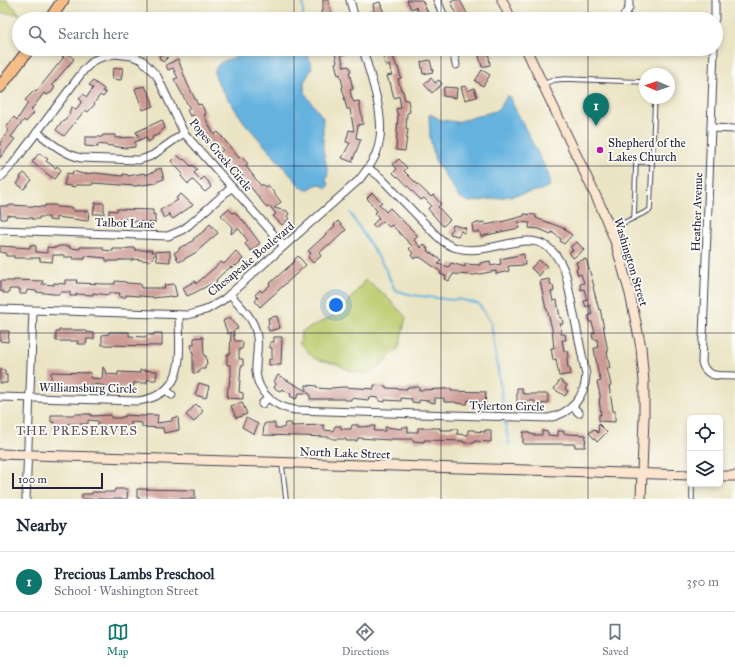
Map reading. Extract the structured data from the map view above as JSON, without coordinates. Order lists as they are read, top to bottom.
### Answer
{
  "streets": {
    "street": [
      "Popes Creek Circle",
      "Heather Avenue",
      "Talbot Lane",
      "Chesapeake Boulevard",
      "Washington Street",
      "Williamsburg Circle",
      "Tylerton Circle",
      "North Lake Street"
    ]
  },
  "crossings": [
    ["Popes Creek Circle", "Talbot Lane"],
    ["Popes Creek Circle", "Chesapeake Boulevard"],
    ["Chesapeake Boulevard", "Tylerton Circle"],
    ["Washington Street", "North Lake Street"]
  ],
  "districts": ["THE PRESERVES"],
  "places": ["Shepherd of the Lakes Church"],
  "scale_bar": "100 m",
  "north": "left",
  "page": {
    "search": "Search here",
    "pins": "1",
    "scale": "100 m",
    "heading": "Nearby",
    "list": [
      {
        "mark": "1",
        "name": "Precious Lambs Preschool",
        "note": "School · Washington Street",
        "value": "350 m"
      }
    ],
    "nav": ["Map", "Directions", "Saved"]
  }
}
